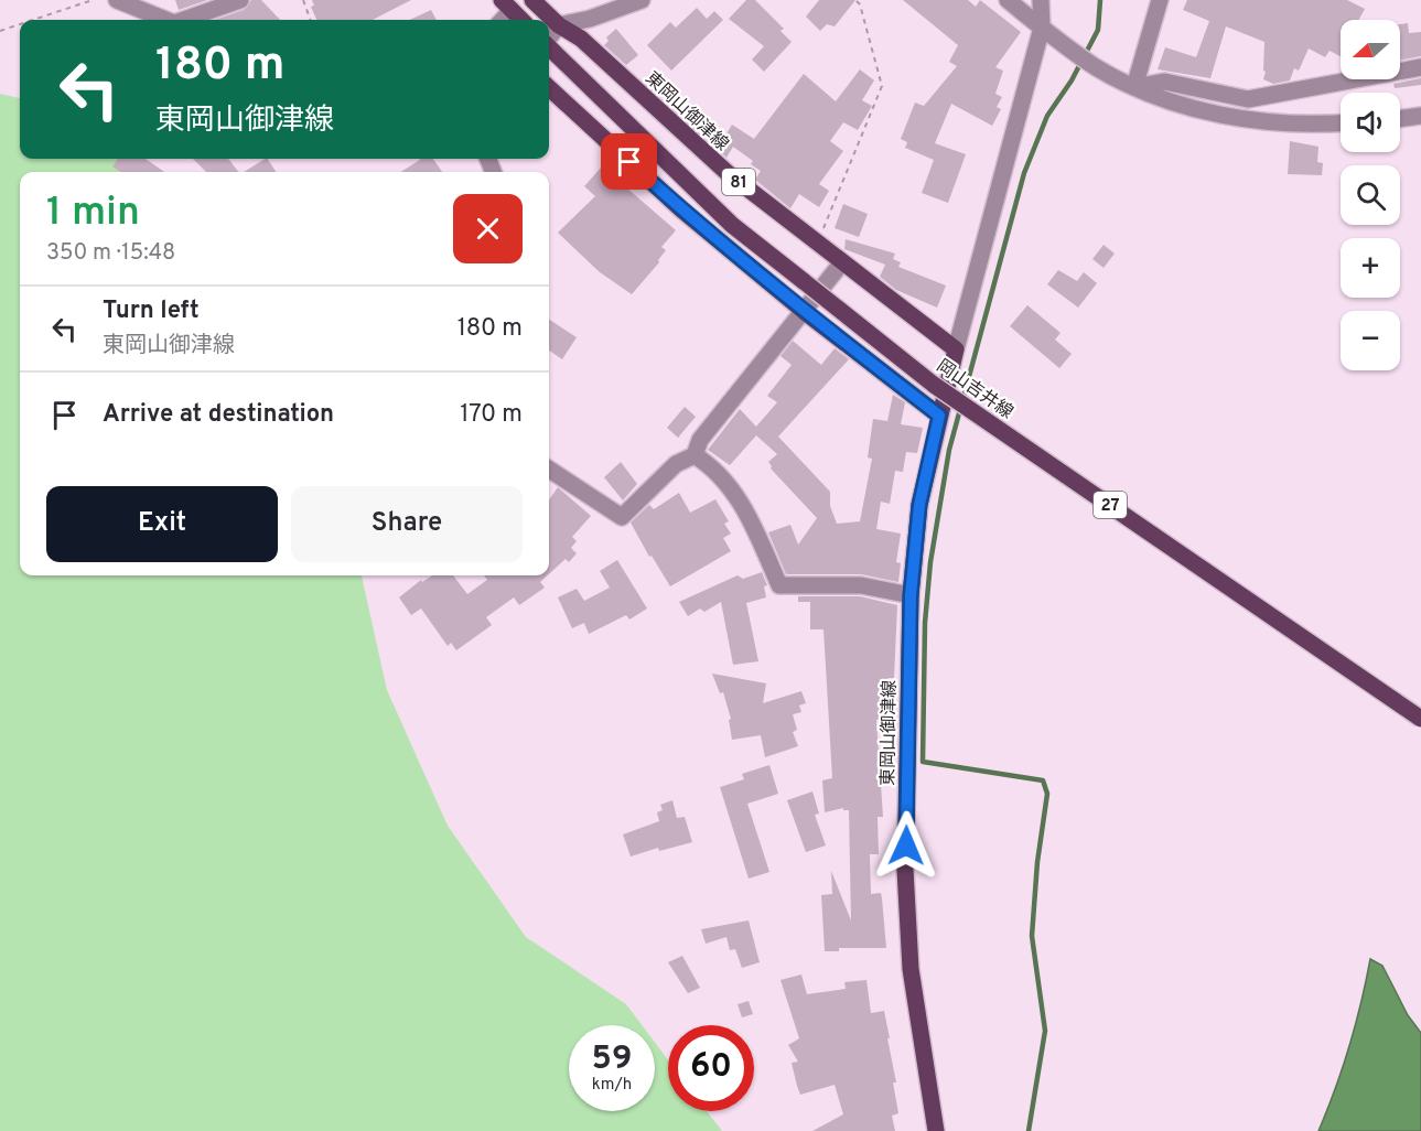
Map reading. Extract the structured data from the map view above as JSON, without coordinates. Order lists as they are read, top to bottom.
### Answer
{
  "streets": {
    "main road": [
      "東岡山御津線",
      "81",
      "岡山吉井線",
      "27"
    ]
  },
  "north": "left",
  "page": {
    "map_buttons": ["+", "−"],
    "turn": ["180 m", "東岡山御津線"],
    "heading": ["1 min", "350 m · 15:48"],
    "list": [
      {
        "name": "Turn left",
        "note": "東岡山御津線",
        "value": "180 m"
      },
      {
        "name": "Arrive at destination",
        "value": "170 m"
      }
    ],
    "buttons": ["Exit", "Share"],
    "speed": "59 km/h",
    "limit": "60"
  }
}
